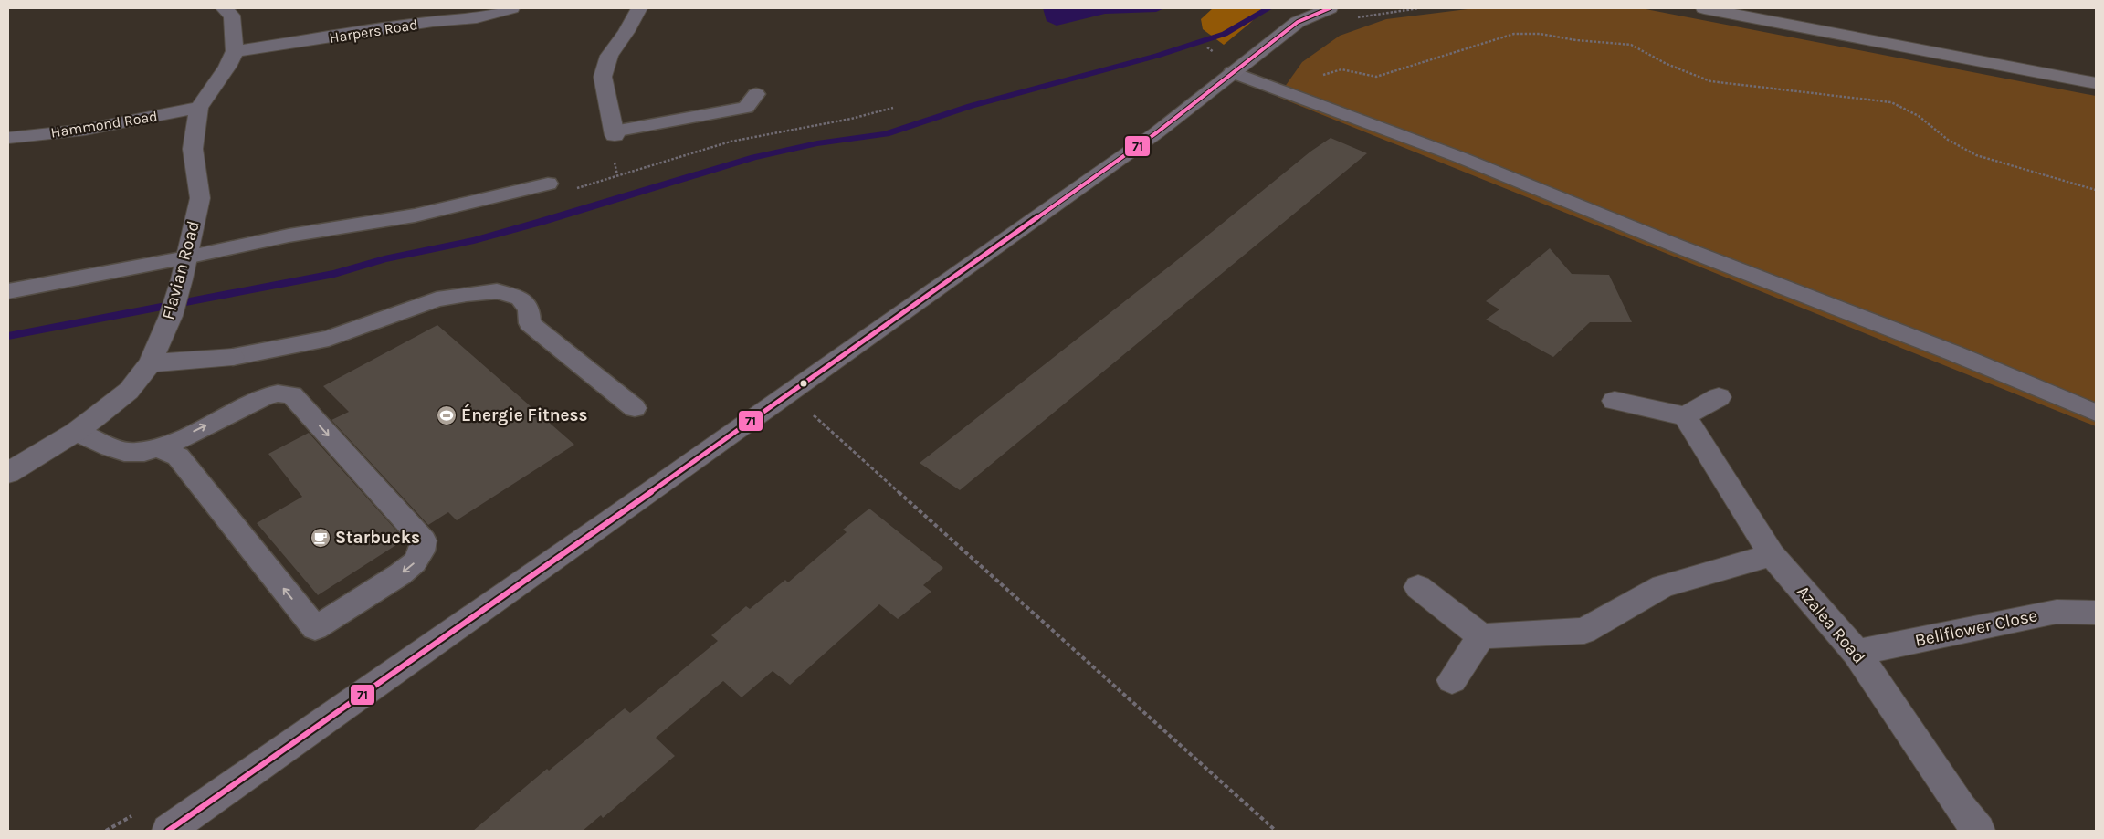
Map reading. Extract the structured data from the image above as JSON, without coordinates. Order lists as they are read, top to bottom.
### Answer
{
  "streets": {
    "street": [
      "Harpers Road",
      "Hammond Road",
      "Flavian Road",
      "Azalea Road",
      "Bellflower Close"
    ]
  },
  "crossings": [
    ["Harpers Road", "Flavian Road"],
    ["Hammond Road", "Flavian Road"],
    ["Azalea Road", "Bellflower Close"]
  ],
  "places": {
    "sports": ["Énergie Fitness"],
    "cafe": ["Starbucks"]
  },
  "lines": ["transit line 71"]
}
